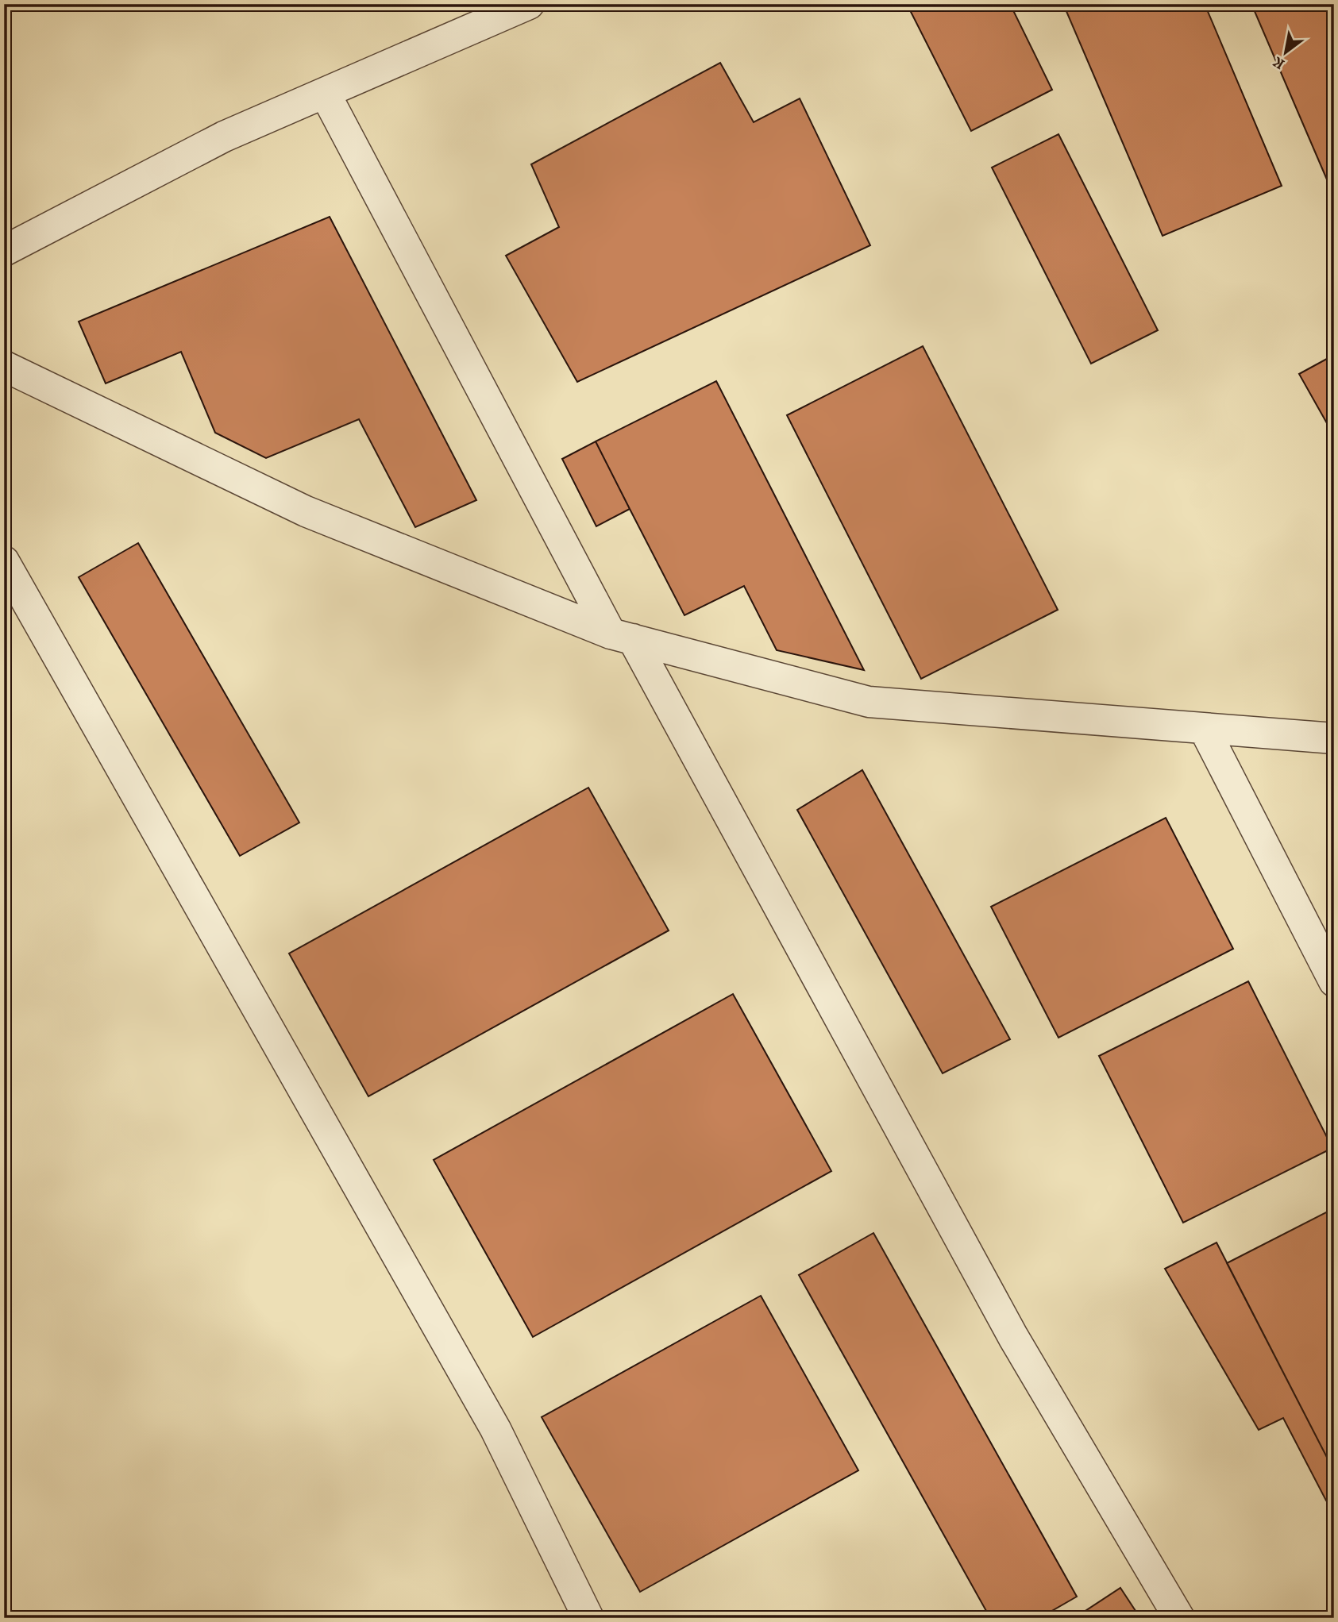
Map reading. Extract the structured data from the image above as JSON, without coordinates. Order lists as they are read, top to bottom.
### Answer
{
  "north": "bottom left"
}
